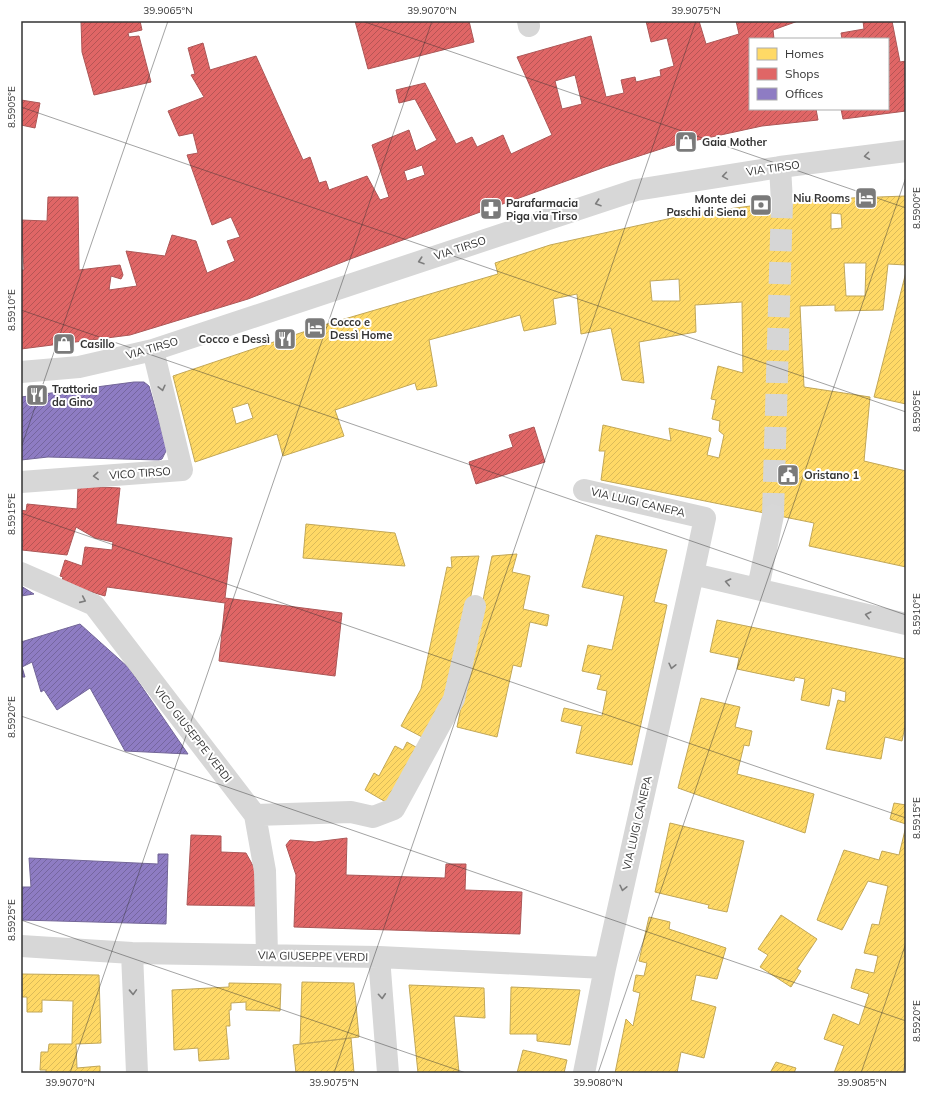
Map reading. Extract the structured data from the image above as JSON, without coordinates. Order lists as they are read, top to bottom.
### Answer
{
  "streets": {
    "street": [
      "VIA TIRSO",
      "VICO TIRSO",
      "VIA LUIGI CANEPA",
      "VICO GIUSEPPE VERDI",
      "VIA GIUSEPPE VERDI"
    ]
  },
  "crossings": [
    ["VIA TIRSO", "VICO TIRSO"],
    ["VIA LUIGI CANEPA", "VIA GIUSEPPE VERDI"],
    ["VICO GIUSEPPE VERDI", "VIA GIUSEPPE VERDI"]
  ],
  "one_way": ["VIA TIRSO", "VIA LUIGI CANEPA", "VICO GIUSEPPE VERDI"],
  "places": {
    "shop": ["Gaia Mother", "Casillo"],
    "hotel": ["Niu Rooms", "Cocco e Dessì Home"],
    "bank": ["Monte dei Paschi di Siena"],
    "pharmacy": ["Parafarmacia Piga via Tirso"],
    "restaurant": ["Cocco e Dessì", "Trattoria da Gino"],
    "public building": ["Oristano 1"]
  },
  "legend": ["Homes", "Shops", "Offices"],
  "coordinates": [
    "39.9065°N",
    "39.9070°N",
    "39.9075°N",
    "8.5905°E",
    "8.5900°E",
    "8.5910°E",
    "8.5915°E",
    "8.5920°E",
    "8.5925°E",
    "39.9080°N",
    "39.9085°N"
  ]
}
